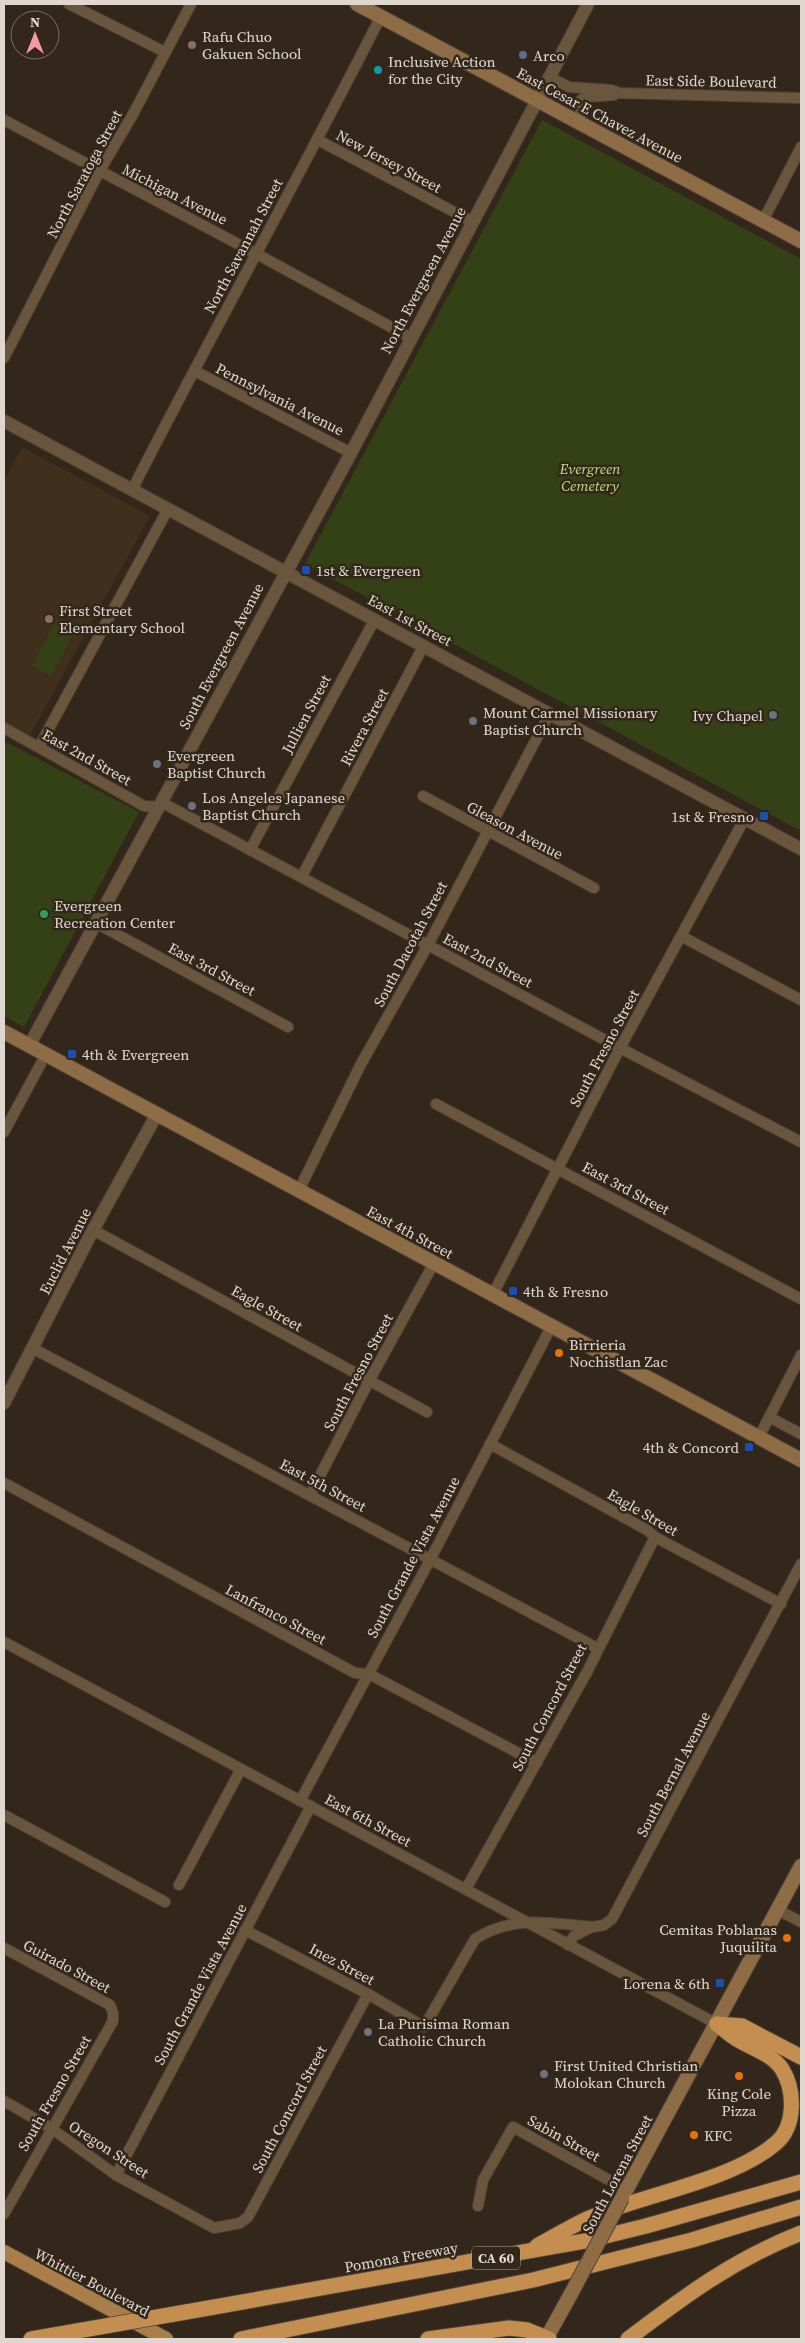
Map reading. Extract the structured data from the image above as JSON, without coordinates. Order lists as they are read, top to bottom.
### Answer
{
  "streets": {
    "highway": ["Pomona Freeway", "CA 60"],
    "main road": [
      "East Cesar E Chavez Avenue",
      "East 4th Street",
      "South Lorena Street",
      "Whittier Boulevard"
    ],
    "street": [
      "East Side Boulevard",
      "New Jersey Street",
      "North Saratoga Street",
      "Michigan Avenue",
      "North Savannah Street",
      "North Evergreen Avenue",
      "Pennsylvania Avenue",
      "East 1st Street",
      "South Evergreen Avenue",
      "Jullien Street",
      "Rivera Street",
      "East 2nd Street",
      "Gleason Avenue",
      "South Dacotah Street",
      "East 3rd Street",
      "South Fresno Street",
      "Euclid Avenue",
      "Eagle Street",
      "East 5th Street",
      "South Grande Vista Avenue",
      "Lanfranco Street",
      "South Concord Street",
      "South Bernal Avenue",
      "East 6th Street",
      "Inez Street",
      "Guirado Street",
      "Sabin Street",
      "Oregon Street"
    ]
  },
  "crossings": [
    ["East Side Boulevard", "East Cesar E Chavez Avenue"],
    ["East Side Boulevard", "North Evergreen Avenue"],
    ["East Cesar E Chavez Avenue", "North Savannah Street"],
    ["East Cesar E Chavez Avenue", "North Evergreen Avenue"],
    ["New Jersey Street", "North Savannah Street"],
    ["New Jersey Street", "North Evergreen Avenue"],
    ["North Saratoga Street", "Michigan Avenue"],
    ["Michigan Avenue", "North Savannah Street"],
    ["Michigan Avenue", "North Evergreen Avenue"],
    ["North Savannah Street", "Pennsylvania Avenue"],
    ["North Savannah Street", "East 1st Street"],
    ["North Evergreen Avenue", "Pennsylvania Avenue"],
    ["North Evergreen Avenue", "East 1st Street"],
    ["North Evergreen Avenue", "South Evergreen Avenue"],
    ["East 1st Street", "South Evergreen Avenue"],
    ["East 1st Street", "Jullien Street"],
    ["East 1st Street", "Rivera Street"],
    ["East 1st Street", "South Dacotah Street"],
    ["East 1st Street", "South Fresno Street"],
    ["South Evergreen Avenue", "East 2nd Street"],
    ["South Evergreen Avenue", "East 3rd Street"],
    ["South Evergreen Avenue", "East 4th Street"],
    ["Jullien Street", "East 2nd Street"],
    ["Rivera Street", "East 2nd Street"],
    ["East 2nd Street", "South Dacotah Street"],
    ["East 2nd Street", "South Fresno Street"],
    ["Gleason Avenue", "South Dacotah Street"],
    ["South Dacotah Street", "East 4th Street"],
    ["East 3rd Street", "South Fresno Street"],
    ["South Fresno Street", "East 4th Street"],
    ["South Fresno Street", "Eagle Street"],
    ["South Fresno Street", "East 5th Street"],
    ["South Fresno Street", "Guirado Street"],
    ["South Fresno Street", "Oregon Street"],
    ["East 4th Street", "Euclid Avenue"],
    ["East 4th Street", "South Grande Vista Avenue"],
    ["Euclid Avenue", "Eagle Street"],
    ["Euclid Avenue", "East 5th Street"],
    ["Eagle Street", "South Grande Vista Avenue"],
    ["Eagle Street", "South Concord Street"],
    ["Eagle Street", "South Bernal Avenue"],
    ["East 5th Street", "South Grande Vista Avenue"],
    ["East 5th Street", "South Concord Street"],
    ["South Grande Vista Avenue", "Lanfranco Street"],
    ["South Grande Vista Avenue", "East 6th Street"],
    ["South Grande Vista Avenue", "Inez Street"],
    ["South Grande Vista Avenue", "Oregon Street"],
    ["Lanfranco Street", "South Concord Street"],
    ["South Concord Street", "East 6th Street"],
    ["South Concord Street", "Inez Street"],
    ["South Concord Street", "Oregon Street"],
    ["South Bernal Avenue", "East 6th Street"],
    ["East 6th Street", "Inez Street"],
    ["East 6th Street", "South Lorena Street"],
    ["Sabin Street", "South Lorena Street"]
  ],
  "parks": ["Evergreen Cemetery"],
  "places": {
    "other": [
      "Rafu Chuo Gakuen School",
      "Arco",
      "Inclusive Action for the City",
      "First Street Elementary School",
      "Ivy Chapel",
      "Mount Carmel Missionary Baptist Church",
      "Evergreen Baptist Church",
      "Los Angeles Japanese Baptist Church",
      "Evergreen Recreation Center",
      "Birrieria Nochistlan Zac",
      "Cemitas Poblanas Juquilita",
      "La Purisima Roman Catholic Church",
      "First United Christian Molokan Church",
      "King Cole Pizza",
      "KFC"
    ],
    "transit": [
      "1st & Evergreen",
      "1st & Fresno",
      "4th & Evergreen",
      "4th & Fresno",
      "4th & Concord",
      "Lorena & 6th"
    ]
  },
  "north": "top"
}
